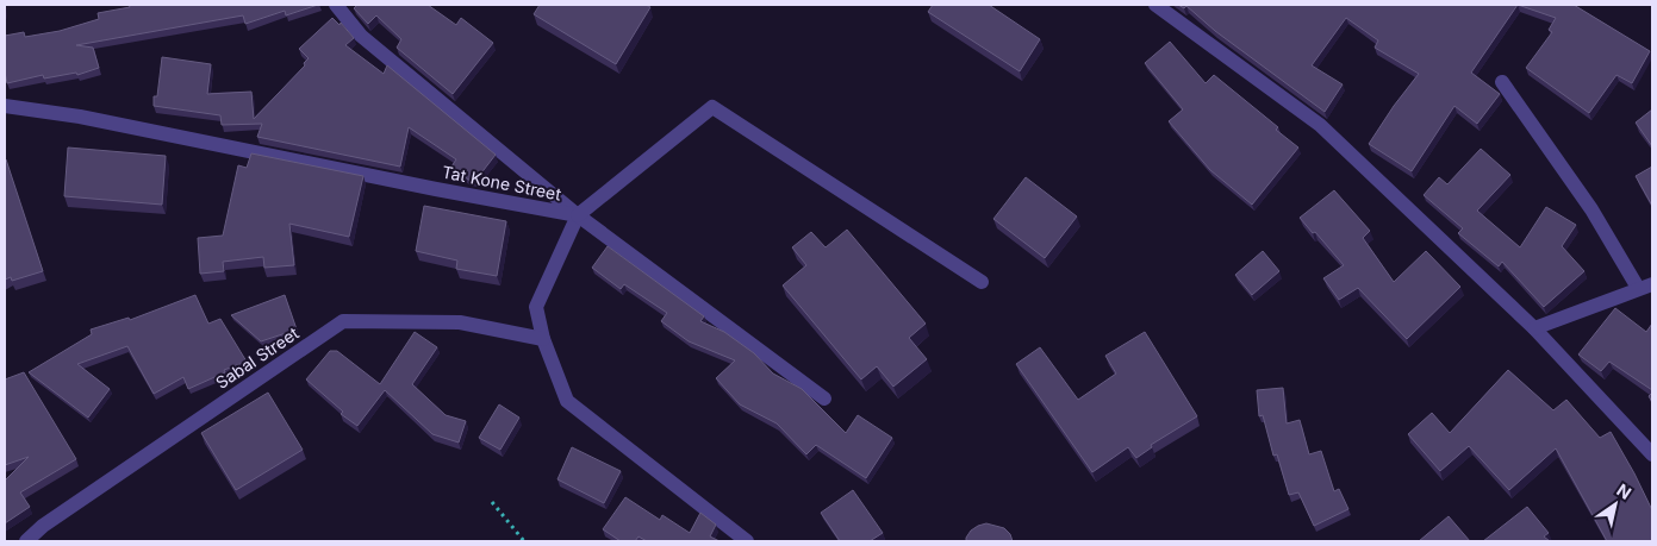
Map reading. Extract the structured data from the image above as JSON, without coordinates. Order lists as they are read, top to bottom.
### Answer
{
  "streets": {
    "street": ["Tat Kone Street", "Sabal Street"]
  },
  "north": "top right"
}
